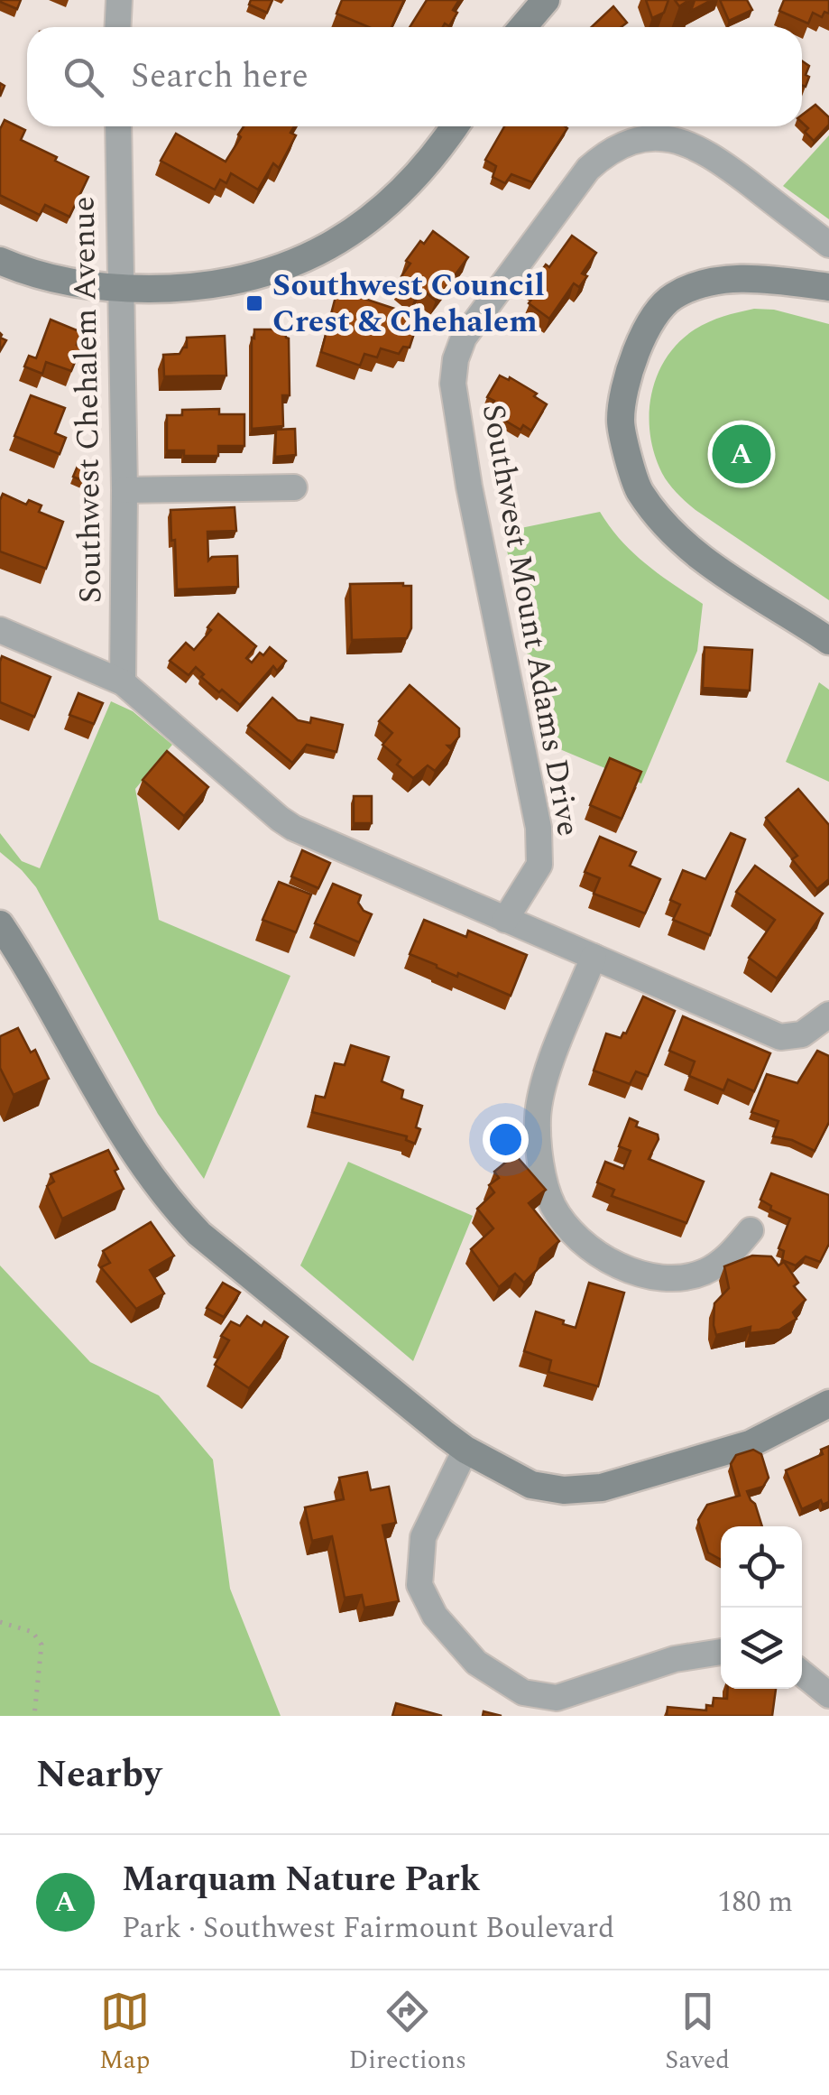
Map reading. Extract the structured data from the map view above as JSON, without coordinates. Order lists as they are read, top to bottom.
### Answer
{
  "streets": {
    "street": ["Southwest Chehalem Avenue", "Southwest Mount Adams Drive"]
  },
  "places": {
    "transit": ["Southwest Council Crest & Chehalem"]
  },
  "page": {
    "search": "Search here",
    "pins": "A",
    "heading": "Nearby",
    "list": [
      {
        "mark": "A",
        "name": "Marquam Nature Park",
        "note": "Park · Southwest Fairmount Boulevard",
        "value": "180 m"
      }
    ],
    "nav": ["Map", "Directions", "Saved"]
  }
}
